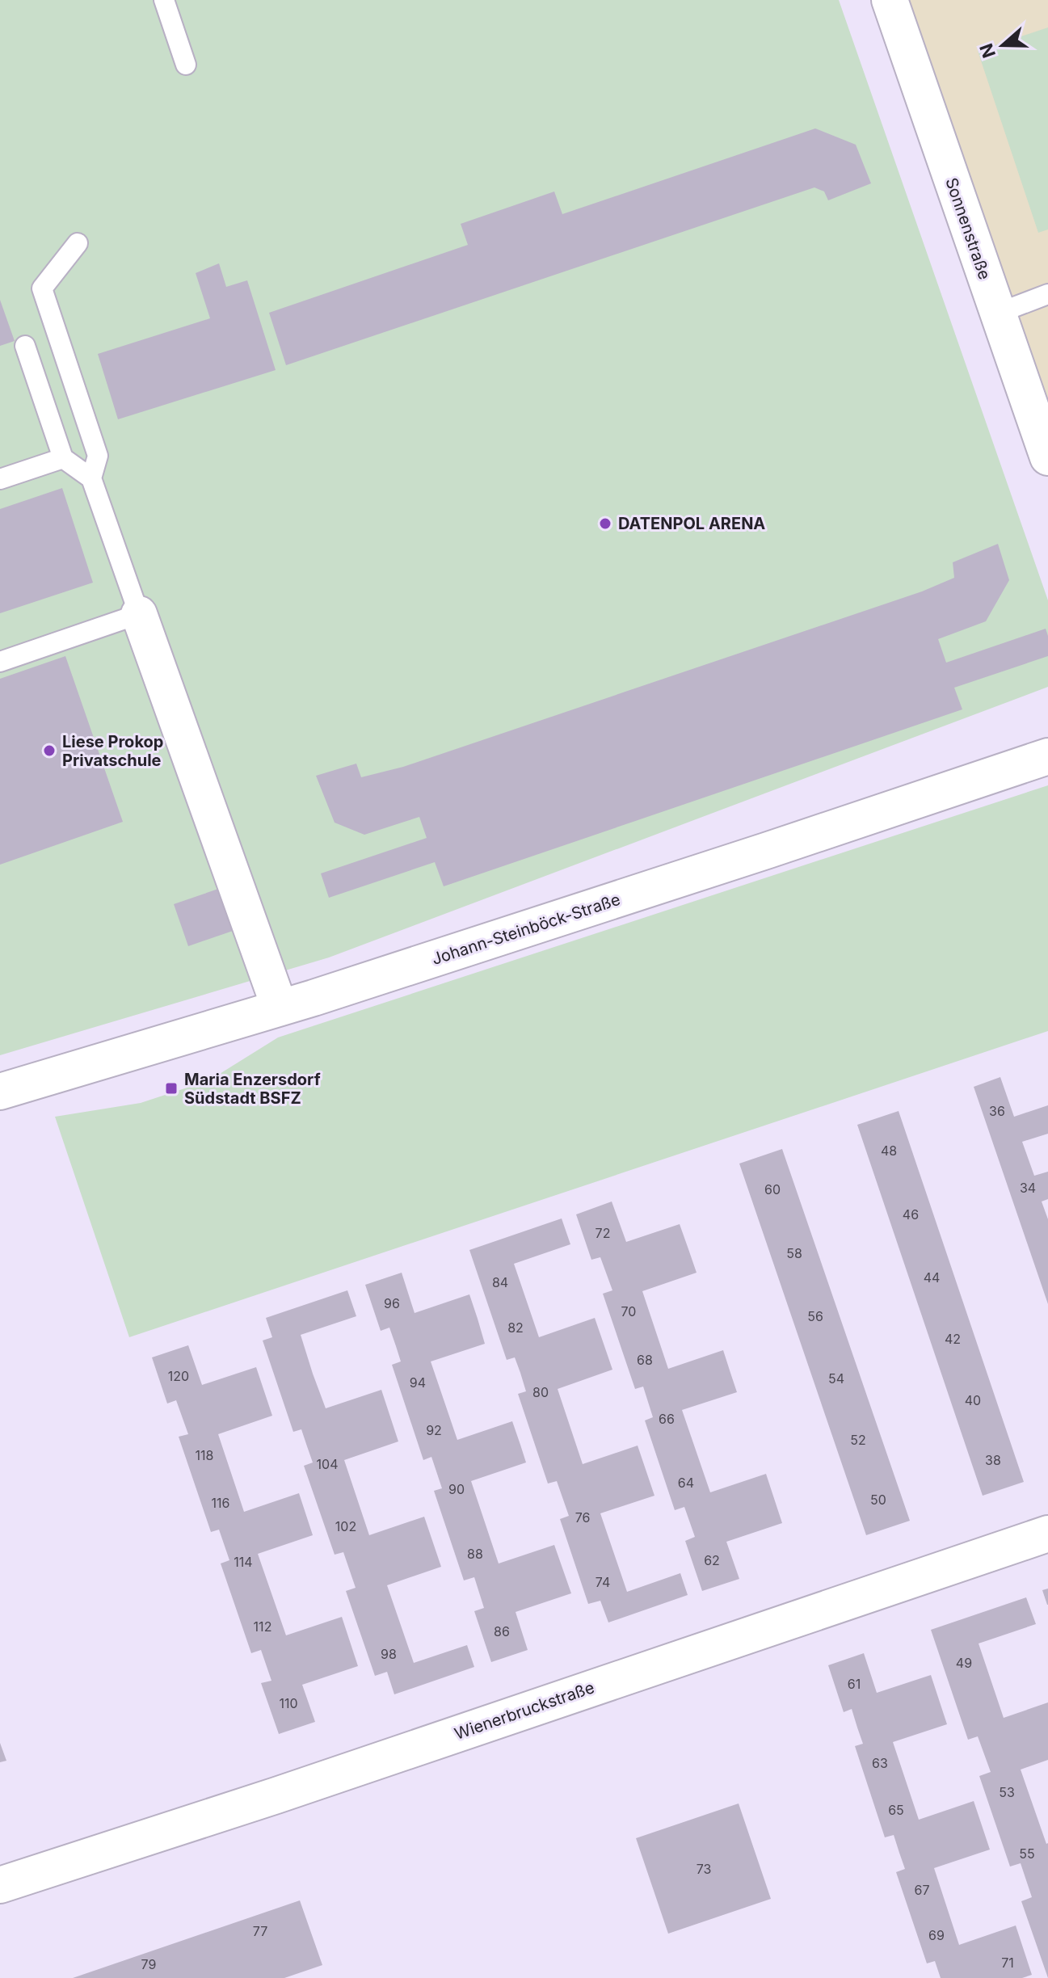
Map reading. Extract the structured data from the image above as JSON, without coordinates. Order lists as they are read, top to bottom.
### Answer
{
  "streets": {
    "street": ["Sonnenstraße", "Johann-Steinböck-Straße", "Wienerbruckstraße"]
  },
  "places": {
    "other": ["DATENPOL ARENA", "Liese Prokop Privatschule"],
    "transit": ["Maria Enzersdorf Südstadt BSFZ"]
  },
  "house_numbers": [
    "36",
    "48",
    "34",
    "60",
    "46",
    "72",
    "58",
    "44",
    "84",
    "96",
    "70",
    "56",
    "82",
    "42",
    "68",
    "120",
    "54",
    "94",
    "80",
    "40",
    "66",
    "92",
    "52",
    "118",
    "38",
    "104",
    "64",
    "90",
    "50",
    "116",
    "76",
    "102",
    "88",
    "62",
    "114",
    "74",
    "112",
    "86",
    "98",
    "49",
    "61",
    "110",
    "63",
    "53",
    "65",
    "55",
    "73",
    "67",
    "77",
    "69",
    "71",
    "79"
  ],
  "north": "left"
}
